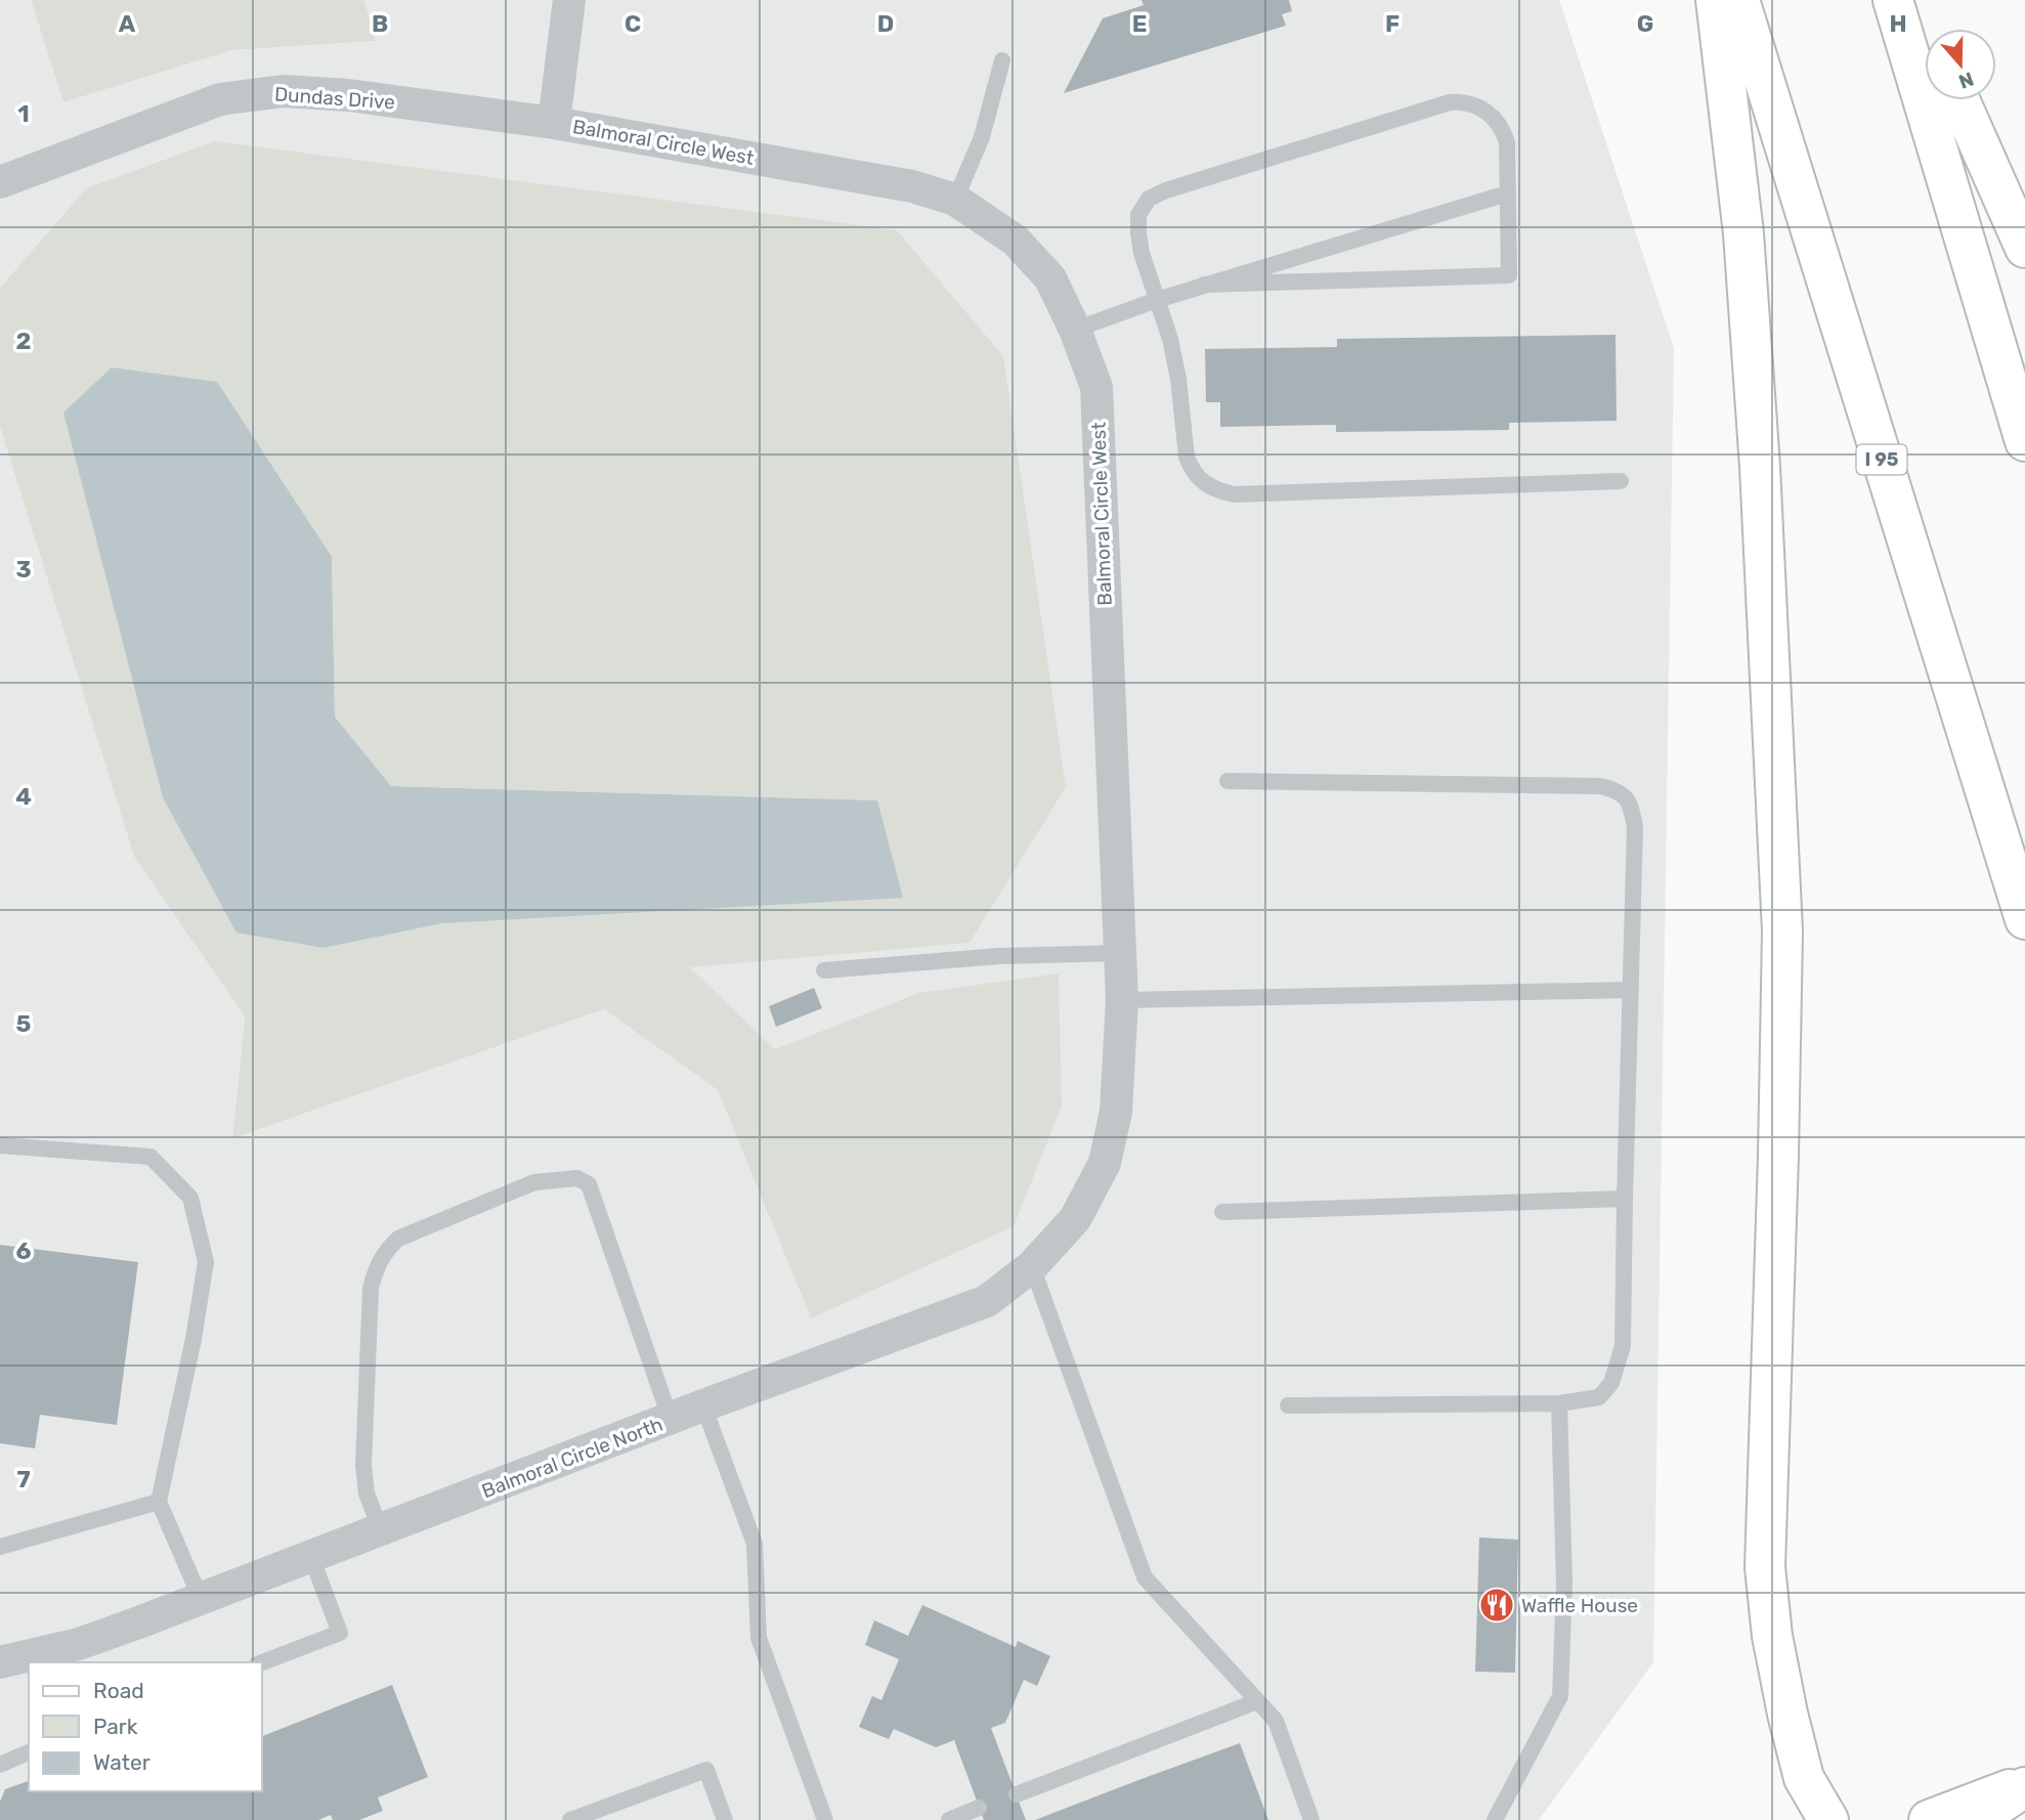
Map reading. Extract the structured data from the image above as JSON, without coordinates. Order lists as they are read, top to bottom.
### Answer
{
  "streets": {
    "main road": ["I 95"],
    "street": ["Dundas Drive", "Balmoral Circle West", "Balmoral Circle North"]
  },
  "crossings": [
    ["Dundas Drive", "Balmoral Circle West"],
    ["Balmoral Circle West", "Balmoral Circle North"]
  ],
  "places": {
    "restaurant": ["Waffle House"]
  },
  "legend": ["Road", "Park", "Water"],
  "north": "bottom",
  "grid": {
    "columns": [
      "A",
      "B",
      "C",
      "D",
      "E",
      "F",
      "G",
      "H"
    ],
    "rows": [
      "1",
      "2",
      "3",
      "4",
      "5",
      "6",
      "7"
    ]
  }
}
